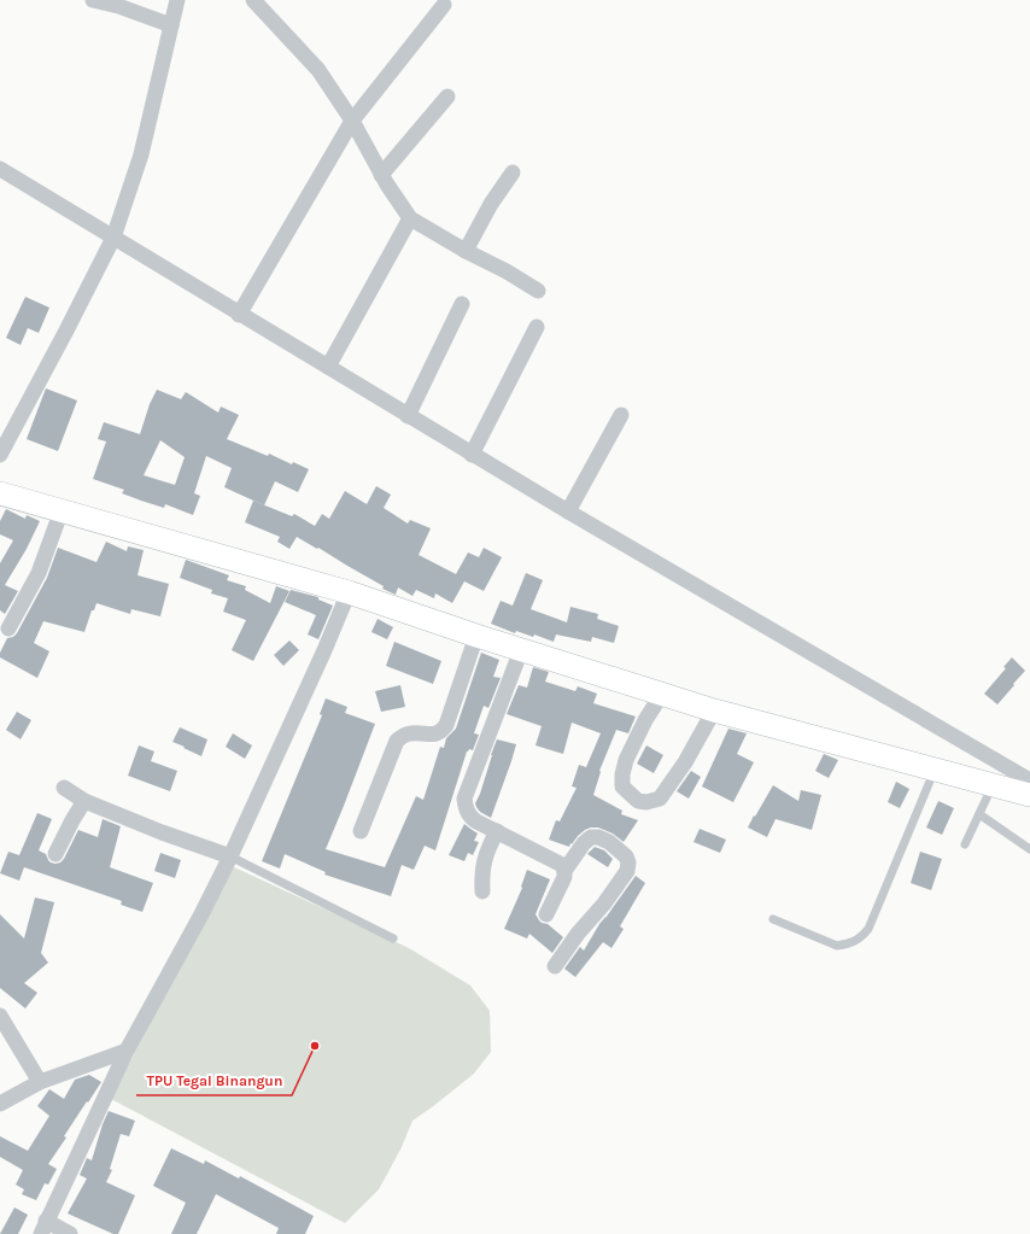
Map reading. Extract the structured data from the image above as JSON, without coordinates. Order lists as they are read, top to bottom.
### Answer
{
  "places": ["TPU Tegal Binangun"]
}
